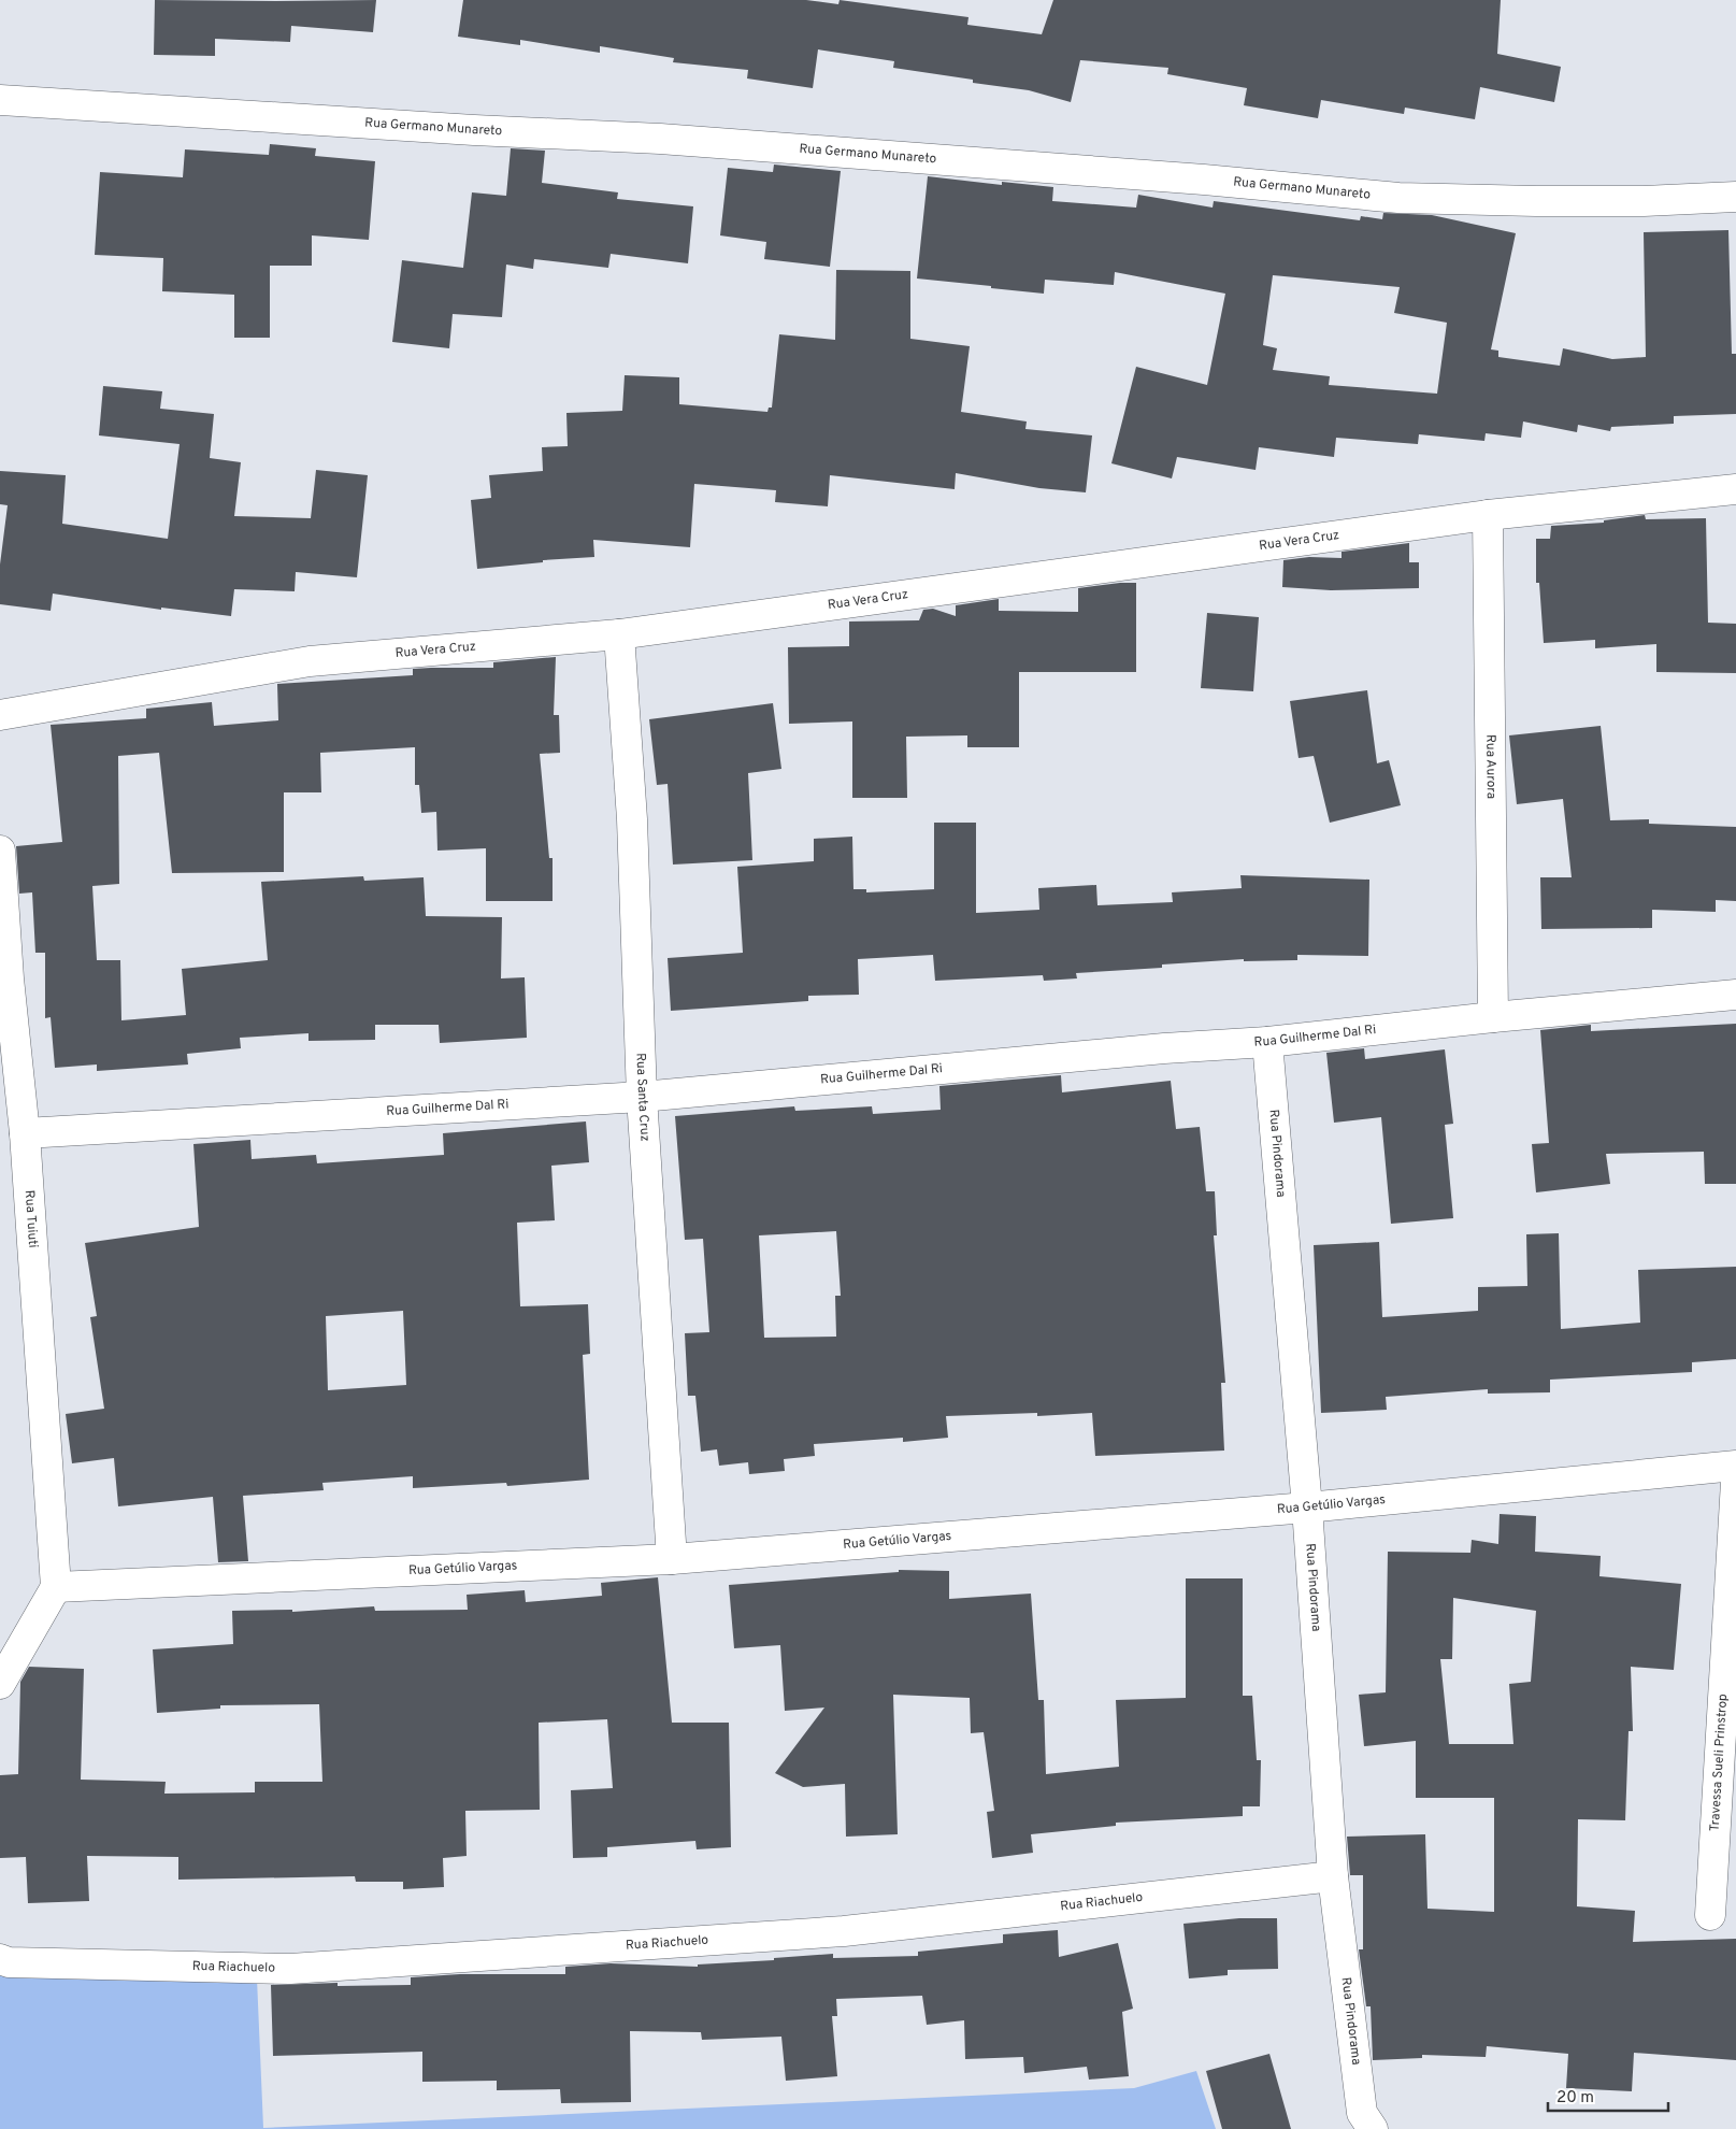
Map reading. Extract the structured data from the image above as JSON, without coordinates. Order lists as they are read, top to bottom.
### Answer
{
  "streets": {
    "street": [
      "Rua Germano Munareto",
      "Rua Vera Cruz",
      "Rua Aurora",
      "Rua Guilherme Dal Ri",
      "Rua Santa Cruz",
      "Rua Pindorama",
      "Rua Tuiuti",
      "Rua Getúlio Vargas",
      "Travessa Sueli Prinstrop",
      "Rua Riachuelo"
    ]
  },
  "crossings": [
    ["Rua Vera Cruz", "Rua Aurora"],
    ["Rua Vera Cruz", "Rua Santa Cruz"],
    ["Rua Aurora", "Rua Guilherme Dal Ri"],
    ["Rua Guilherme Dal Ri", "Rua Santa Cruz"],
    ["Rua Guilherme Dal Ri", "Rua Pindorama"],
    ["Rua Guilherme Dal Ri", "Rua Tuiuti"],
    ["Rua Santa Cruz", "Rua Getúlio Vargas"],
    ["Rua Pindorama", "Rua Getúlio Vargas"],
    ["Rua Pindorama", "Rua Riachuelo"],
    ["Rua Tuiuti", "Rua Getúlio Vargas"]
  ],
  "scale_bar": "20 m"
}
